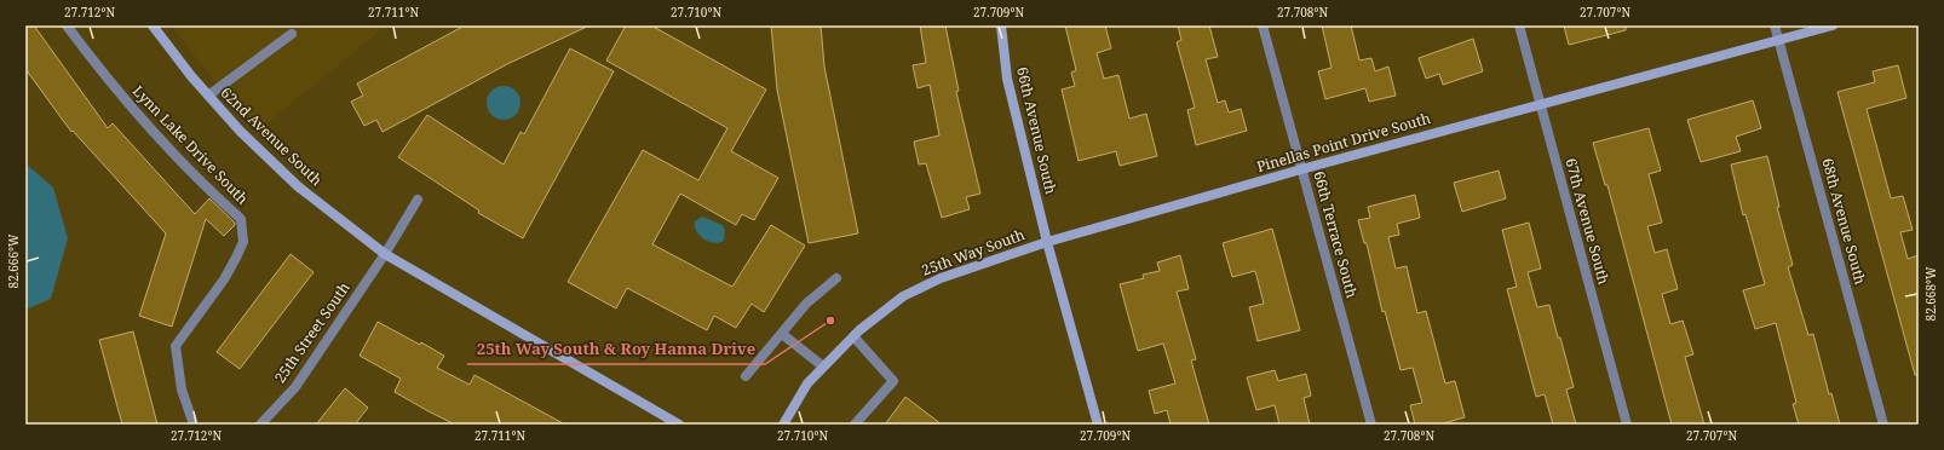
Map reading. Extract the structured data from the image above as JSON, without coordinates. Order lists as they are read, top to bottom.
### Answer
{
  "streets": {
    "street": [
      "66th Avenue South",
      "62nd Avenue South",
      "Pinellas Point Drive South",
      "Lynn Lake Drive South",
      "67th Avenue South",
      "68th Avenue South",
      "66th Terrace South",
      "25th Way South",
      "25th Street South"
    ]
  },
  "crossings": [
    ["66th Avenue South", "Pinellas Point Drive South"],
    ["66th Avenue South", "25th Way South"],
    ["62nd Avenue South", "25th Street South"],
    ["Pinellas Point Drive South", "67th Avenue South"],
    ["Pinellas Point Drive South", "68th Avenue South"],
    ["Pinellas Point Drive South", "66th Terrace South"],
    ["Pinellas Point Drive South", "25th Way South"]
  ],
  "places": ["25th Way South & Roy Hanna Drive"],
  "coordinates": [
    "27.712°N",
    "27.711°N",
    "27.710°N",
    "27.709°N",
    "27.708°N",
    "27.707°N",
    "82.666°W",
    "82.668°W"
  ]
}
